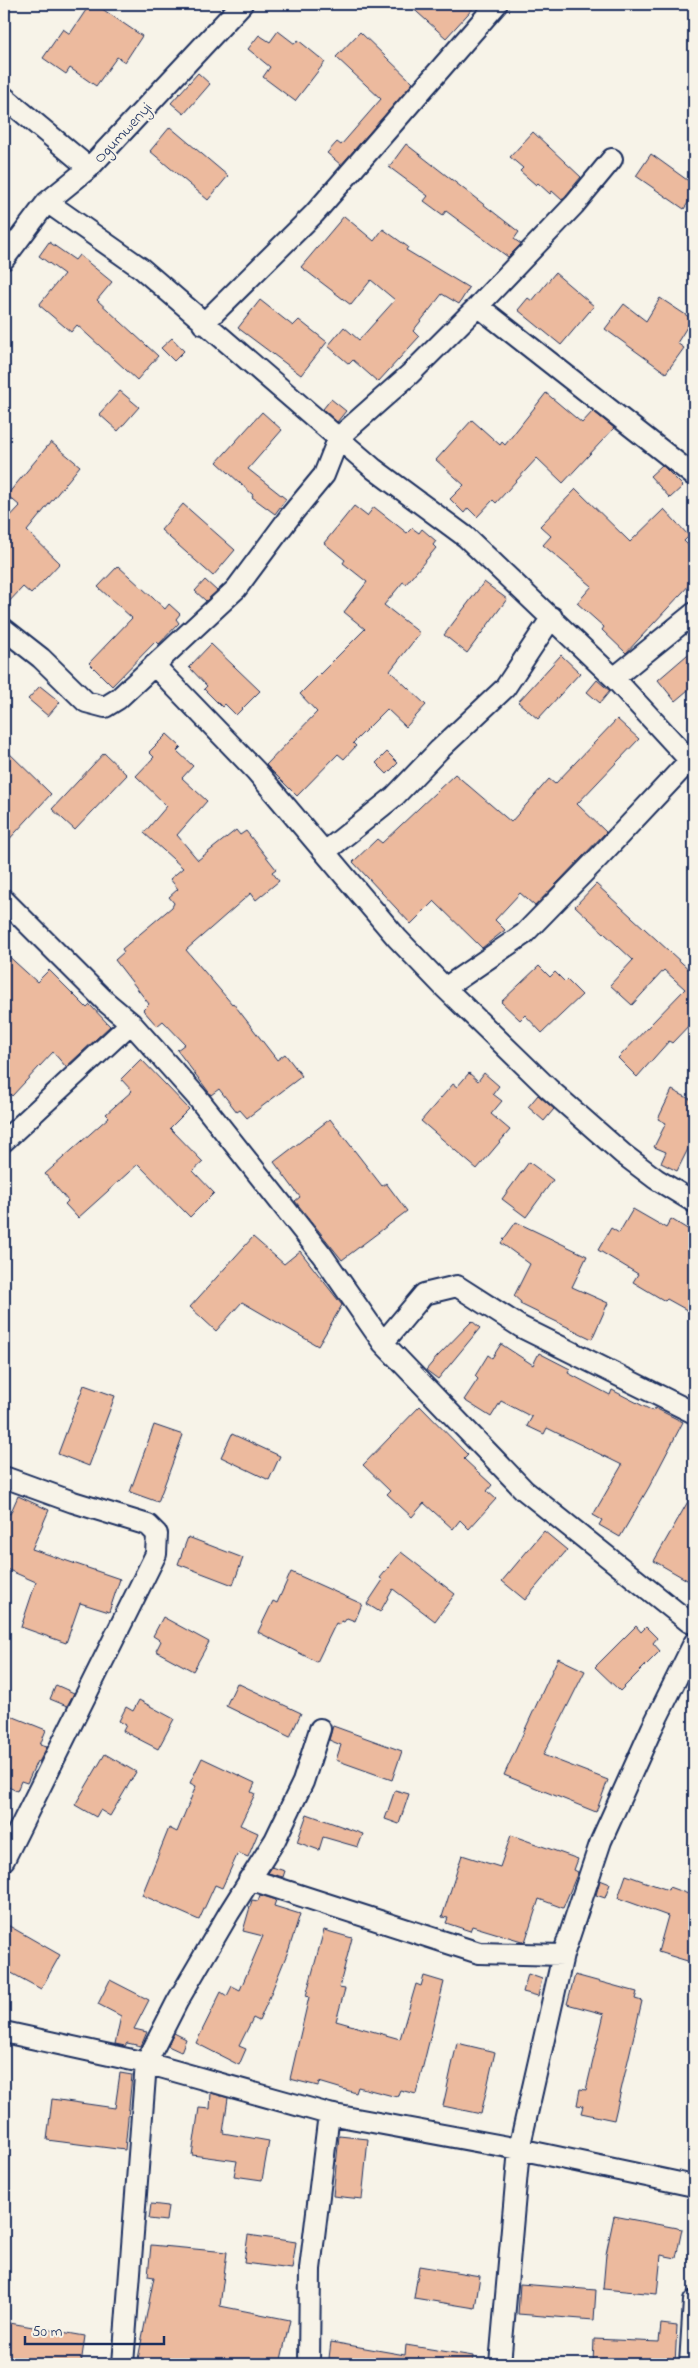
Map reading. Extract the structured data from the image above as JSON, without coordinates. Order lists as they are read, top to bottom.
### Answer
{
  "streets": {
    "street": ["Ogumwenyi"]
  },
  "scale_bar": "50 m"
}
